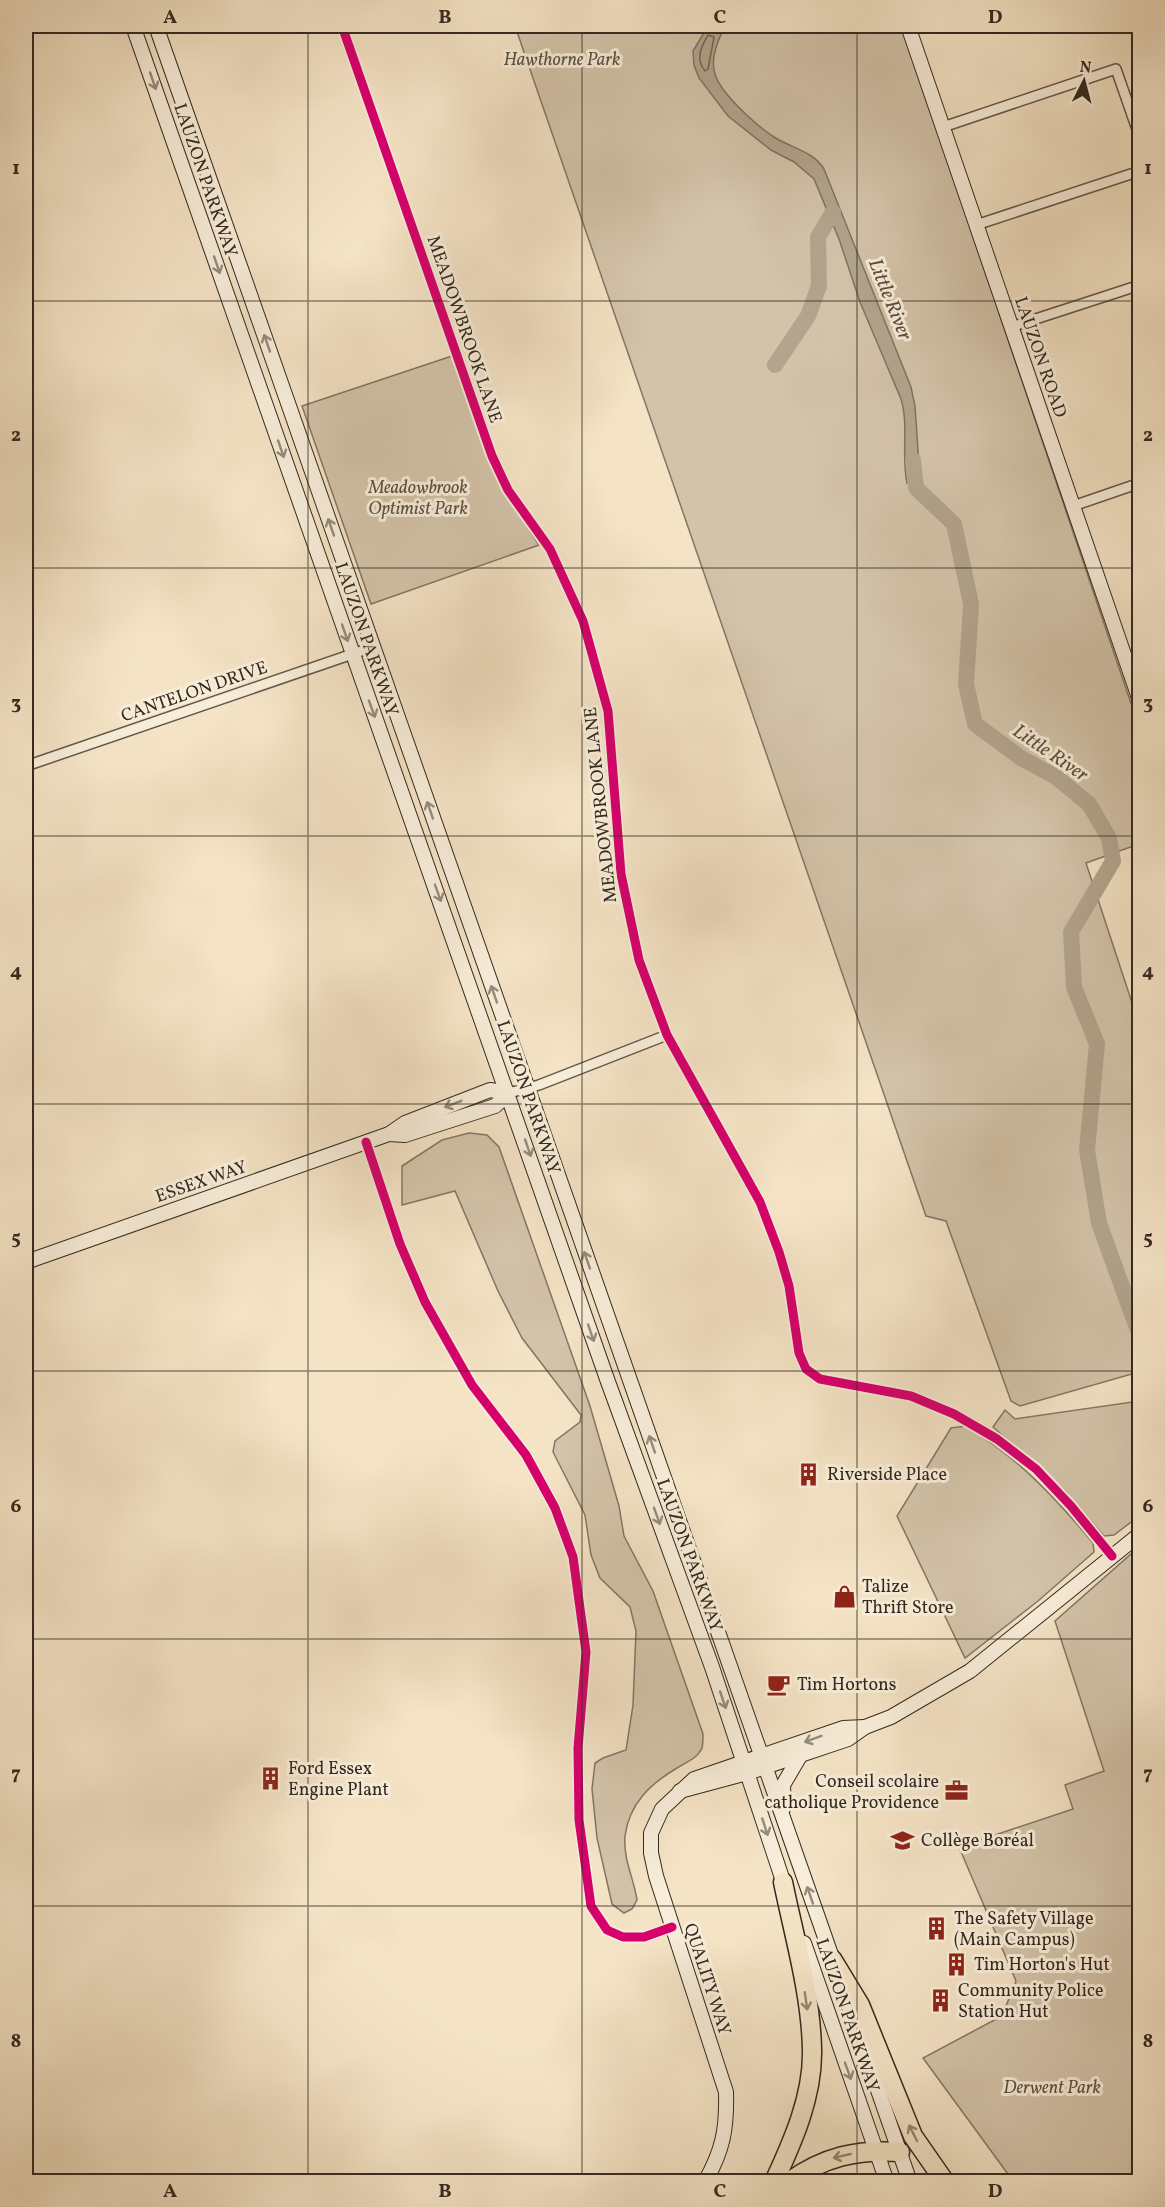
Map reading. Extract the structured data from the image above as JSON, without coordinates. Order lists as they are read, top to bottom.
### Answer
{
  "streets": {
    "main road": [
      "LAUZON PARKWAY",
      "LAUZON ROAD",
      "ESSEX WAY",
      "QUALITY WAY"
    ],
    "street": ["MEADOWBROOK LANE", "CANTELON DRIVE"]
  },
  "crossings": [
    ["LAUZON PARKWAY", "CANTELON DRIVE"],
    ["LAUZON PARKWAY", "ESSEX WAY"],
    ["LAUZON PARKWAY", "QUALITY WAY"],
    ["MEADOWBROOK LANE", "ESSEX WAY"]
  ],
  "water": ["Little River"],
  "parks": ["Hawthorne Park", "Meadowbrook Optimist Park", "Derwent Park"],
  "places": {
    "building": [
      "Riverside Place",
      "Ford Essex Engine Plant",
      "The Safety Village (Main Campus)",
      "Tim Horton's Hut",
      "Community Police Station Hut"
    ],
    "shop": ["Talize Thrift Store"],
    "cafe": ["Tim Hortons"],
    "office": ["Conseil scolaire catholique Providence"],
    "school or university": ["Collège Boréal"]
  },
  "north": "top",
  "grid": {
    "columns": [
      "A",
      "B",
      "C",
      "D"
    ],
    "rows": [
      "1",
      "2",
      "3",
      "4",
      "5",
      "6",
      "7",
      "8"
    ]
  }
}
